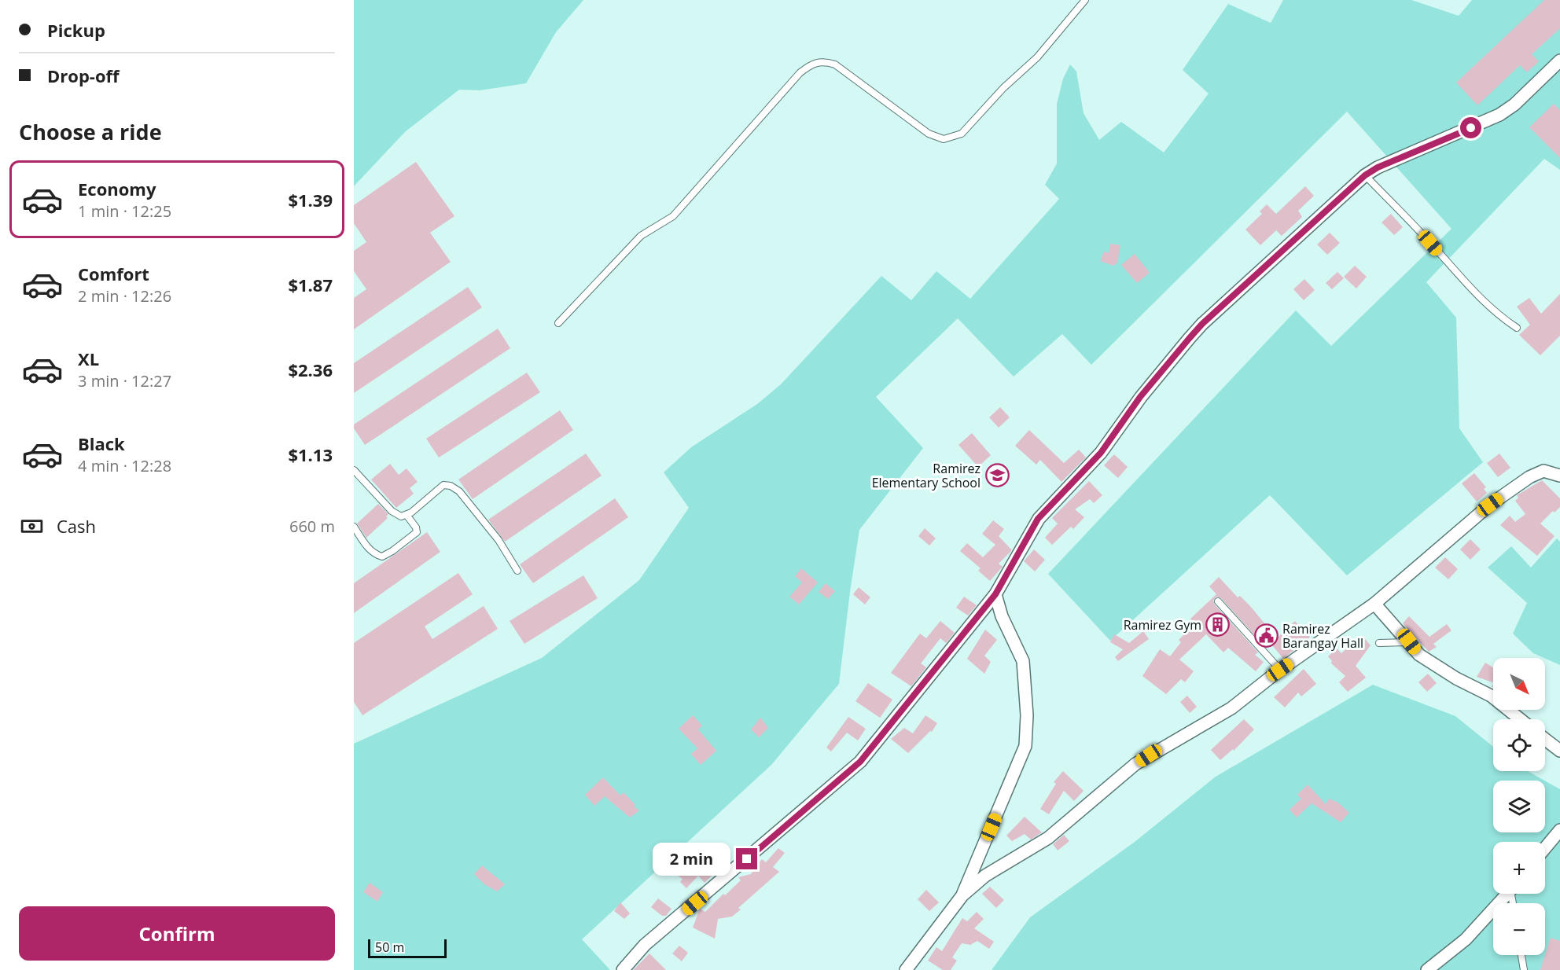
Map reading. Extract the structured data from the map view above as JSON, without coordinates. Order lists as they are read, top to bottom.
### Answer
{
  "places": {
    "school or university": ["Ramirez Elementary School"],
    "building": ["Ramirez Gym"],
    "public building": ["Ramirez Barangay Hall"]
  },
  "scale_bar": "50 m",
  "north": "bottom right",
  "page": {
    "banner": ["Pickup", "Drop-off"],
    "heading": "Choose a ride",
    "list": [
      {
        "name": "Economy",
        "note": "1 min · 12:25",
        "value": "$1.39"
      },
      {
        "name": "Comfort",
        "note": "2 min · 12:26",
        "value": "$1.87"
      },
      {
        "name": "XL",
        "note": "3 min · 12:27",
        "value": "$2.36"
      },
      {
        "name": "Black",
        "note": "4 min · 12:28",
        "value": "$1.13"
      }
    ],
    "pay": ["Cash", "660 m"],
    "map_buttons": ["+", "−"],
    "bubble": "2 min",
    "buttons": "Confirm",
    "scale": "50 m"
  }
}
